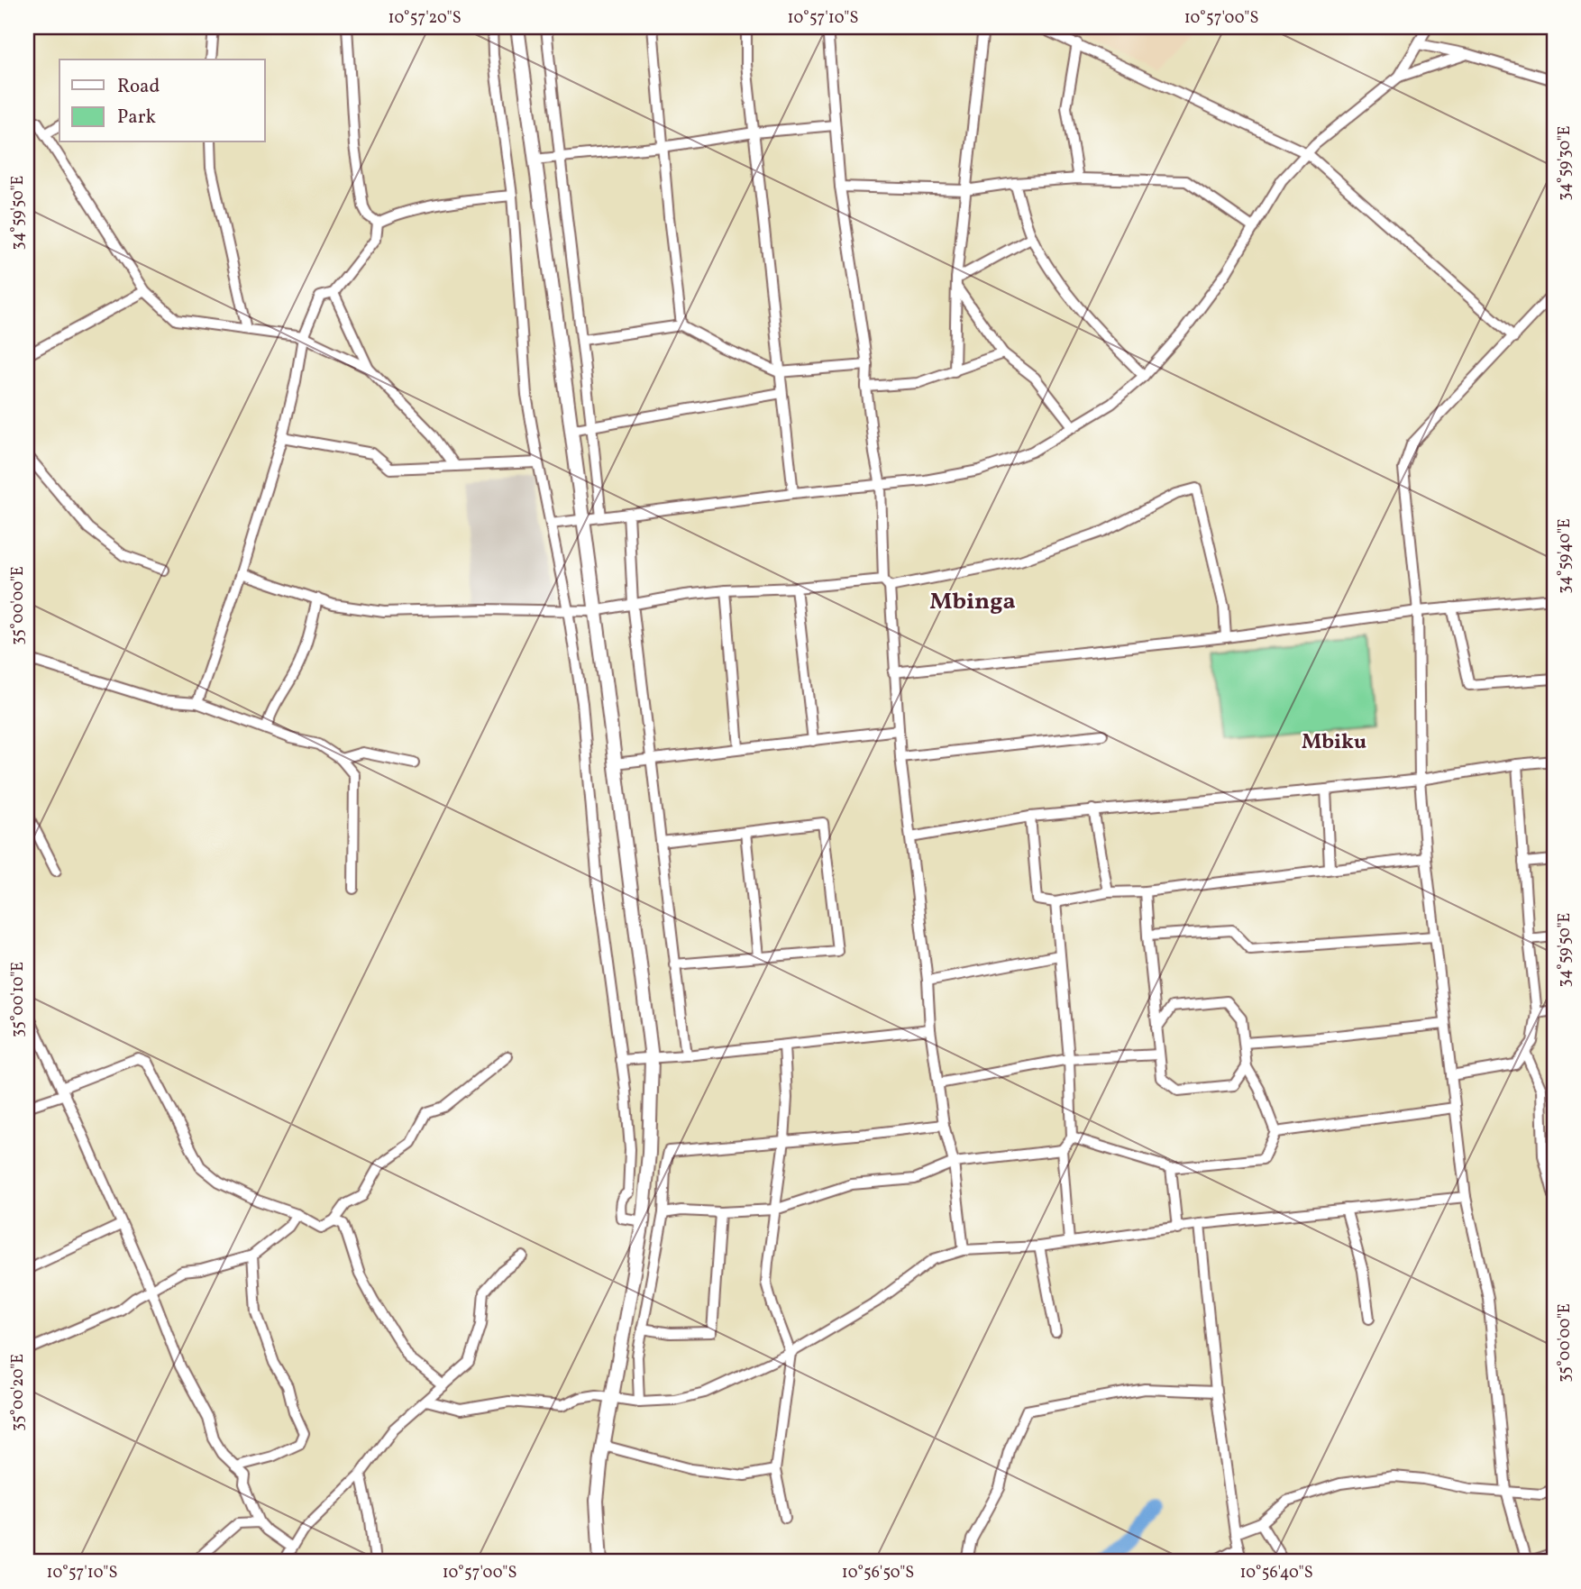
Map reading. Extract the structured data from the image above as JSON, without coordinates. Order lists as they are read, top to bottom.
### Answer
{
  "districts": ["Mbinga", "Mbiku"],
  "legend": ["Road", "Park"],
  "coordinates": [
    "10°57'20\"S",
    "10°57'10\"S",
    "10°57'00\"S",
    "34°59'30\"E",
    "34°59'50\"E",
    "34°59'40\"E",
    "35°00'00\"E",
    "35°00'10\"E",
    "35°00'20\"E",
    "10°56'50\"S",
    "10°56'40\"S"
  ]
}
